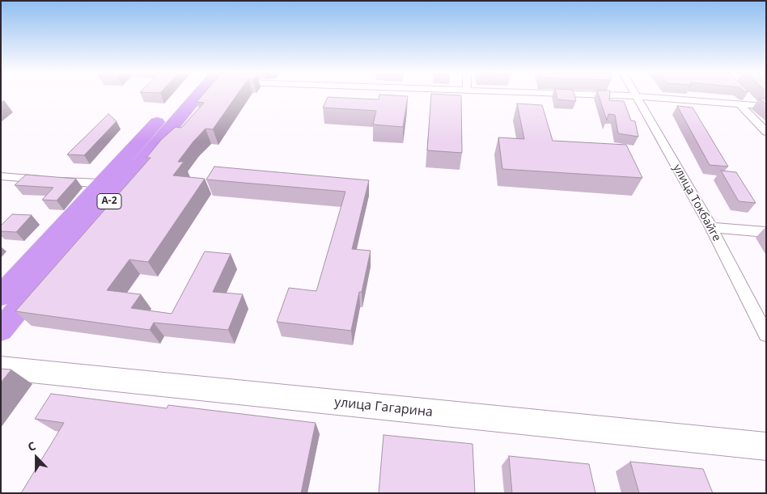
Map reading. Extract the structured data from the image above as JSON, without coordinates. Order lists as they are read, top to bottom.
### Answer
{
  "streets": {
    "highway": ["A-2"],
    "main road": ["улица Гагарина"],
    "street": ["улица Токбайге"]
  },
  "north": "top"
}
